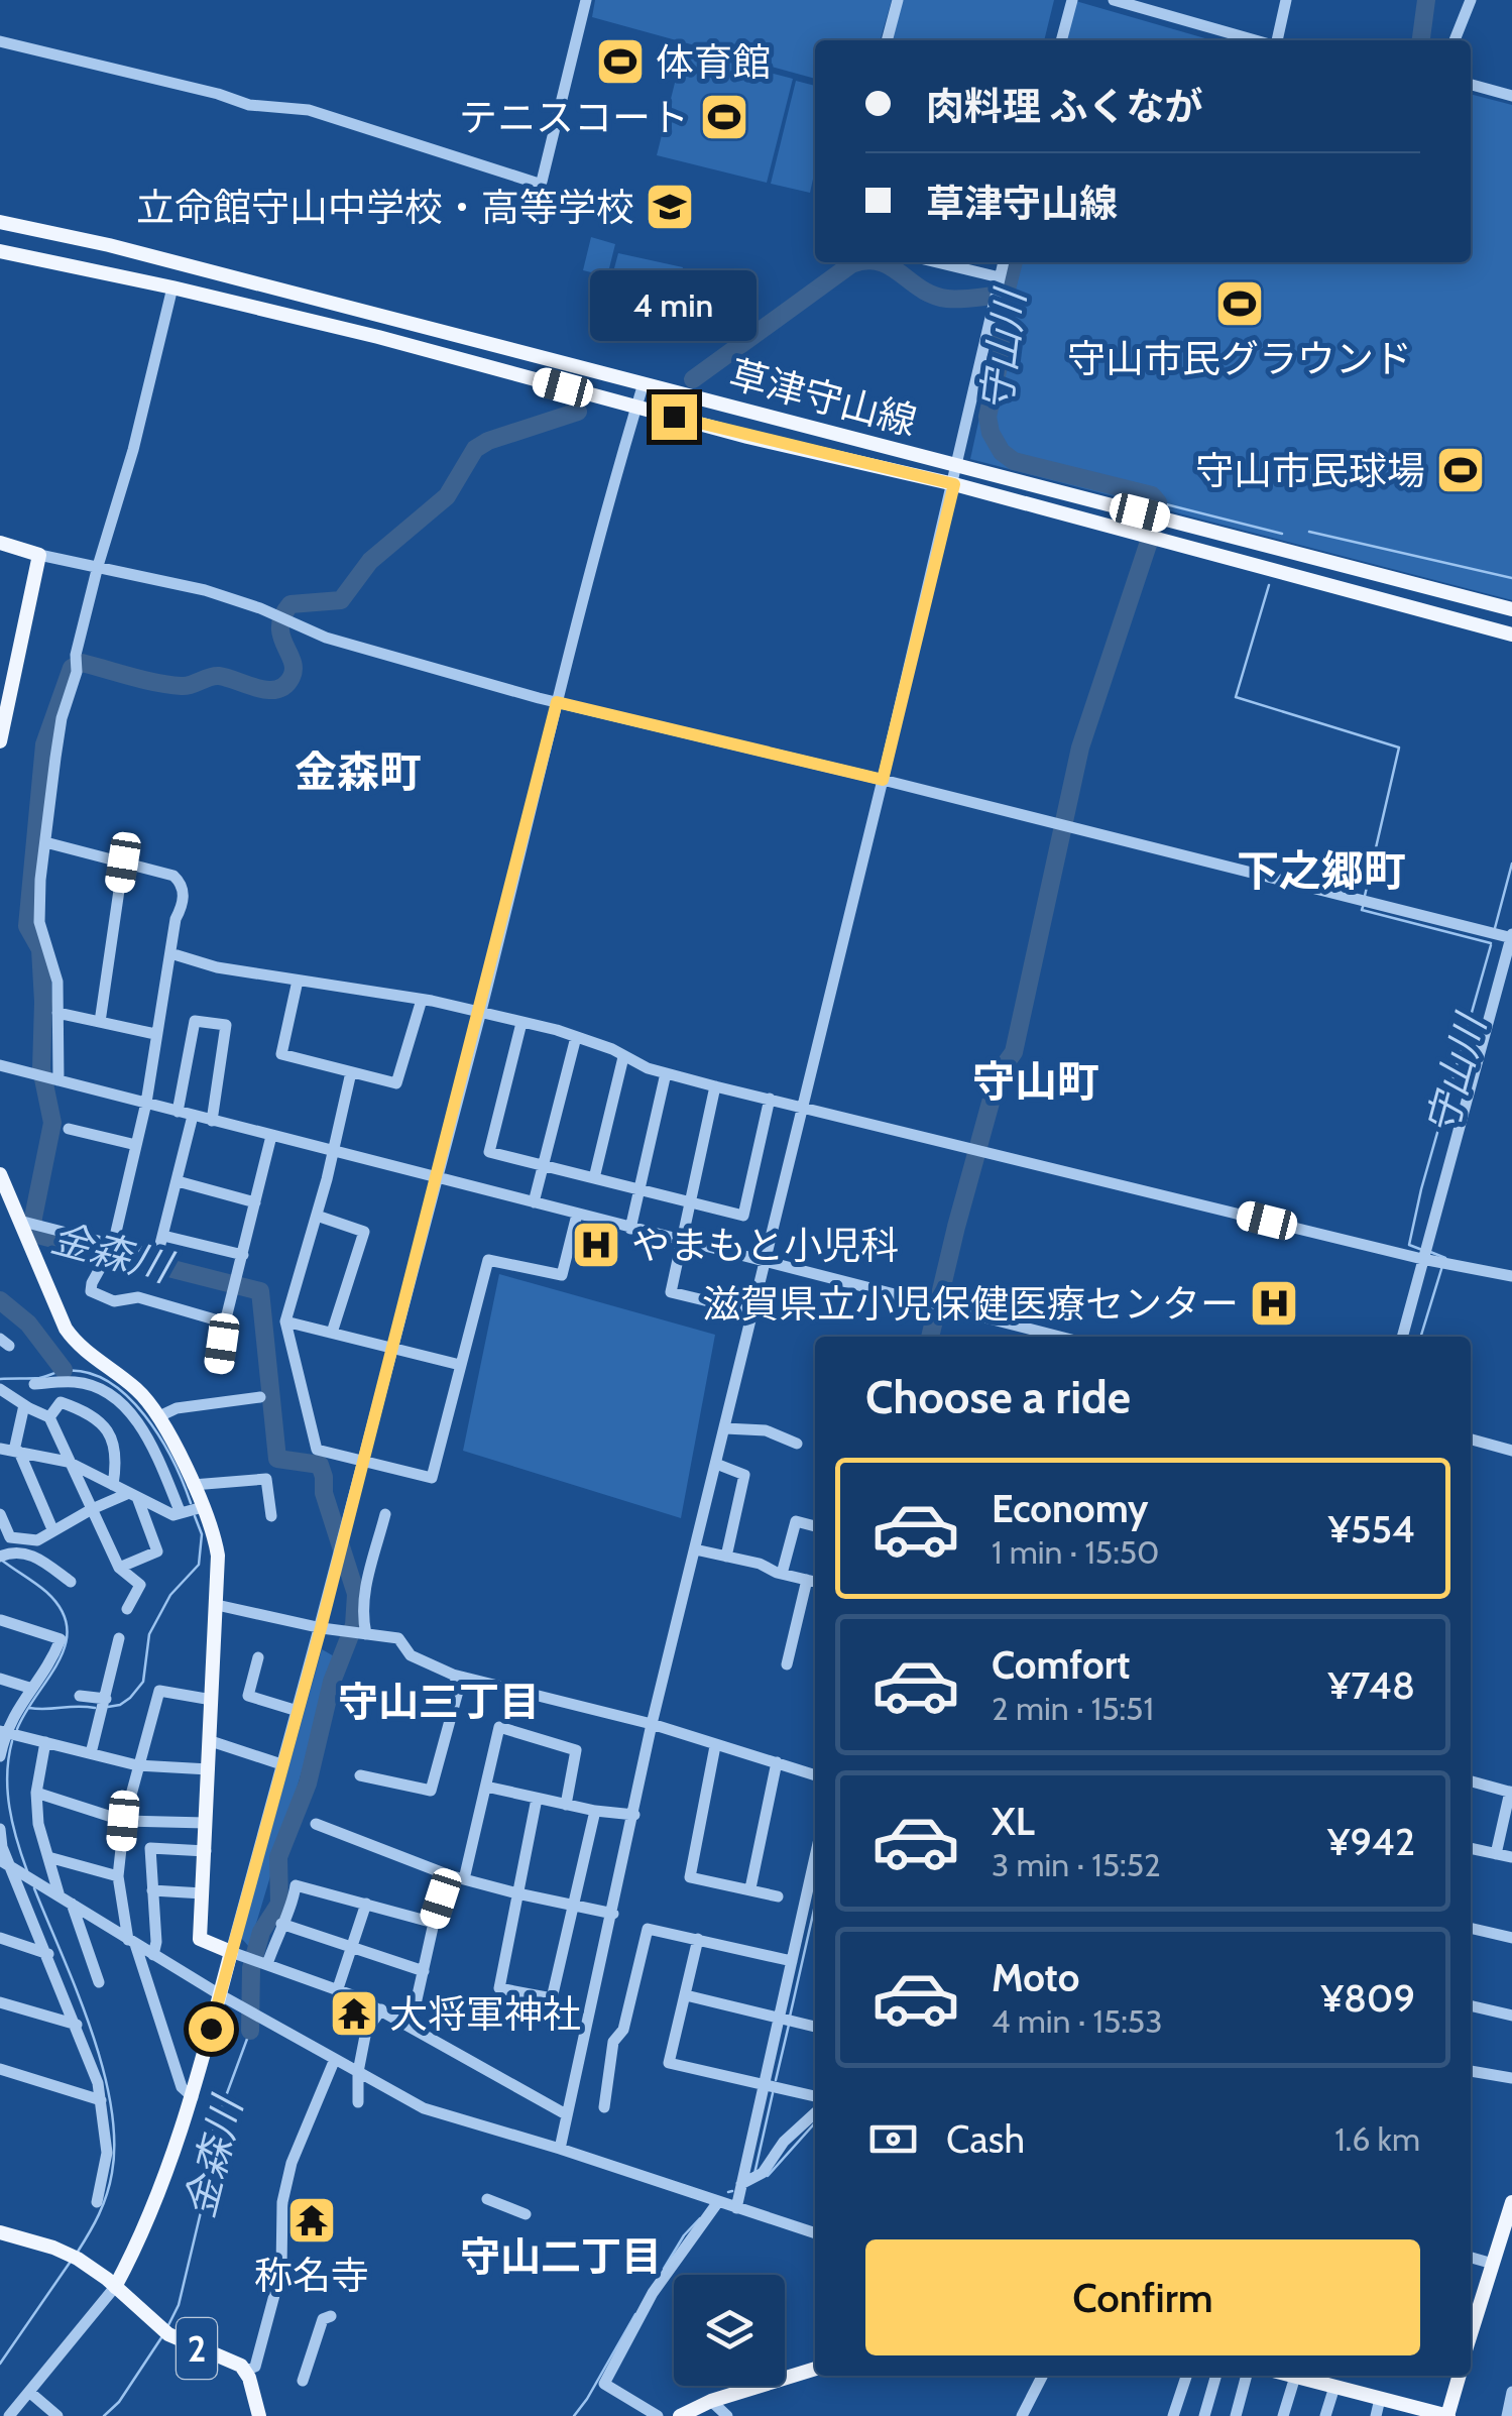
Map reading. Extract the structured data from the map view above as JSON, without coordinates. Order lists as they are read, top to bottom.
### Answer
{
  "streets": {
    "main road": ["草津守山線", "2"]
  },
  "districts": [
    "金森町",
    "下之郷町",
    "守山町",
    "守山三丁目",
    "守山二丁目"
  ],
  "water": ["守山川", "金森川"],
  "places": {
    "sports": [
      "体育館",
      "テニスコート",
      "守山市民グラウンド",
      "守山市民球場"
    ],
    "school or university": ["立命館守山中学校・高等学校"],
    "hospital": ["やまもと小児科", "滋賀県立小児保健医療センター"],
    "temple": ["大将軍神社", "称名寺"]
  },
  "page": {
    "banner": ["肉料理 ふくなが", "草津守山線"],
    "bubble": "4 min",
    "heading": "Choose a ride",
    "list": [
      {
        "name": "Economy",
        "note": "1 min · 15:50",
        "value": "¥554"
      },
      {
        "name": "Comfort",
        "note": "2 min · 15:51",
        "value": "¥748"
      },
      {
        "name": "XL",
        "note": "3 min · 15:52",
        "value": "¥942"
      },
      {
        "name": "Moto",
        "note": "4 min · 15:53",
        "value": "¥809"
      }
    ],
    "pay": ["Cash", "1.6 km"],
    "buttons": "Confirm"
  }
}
